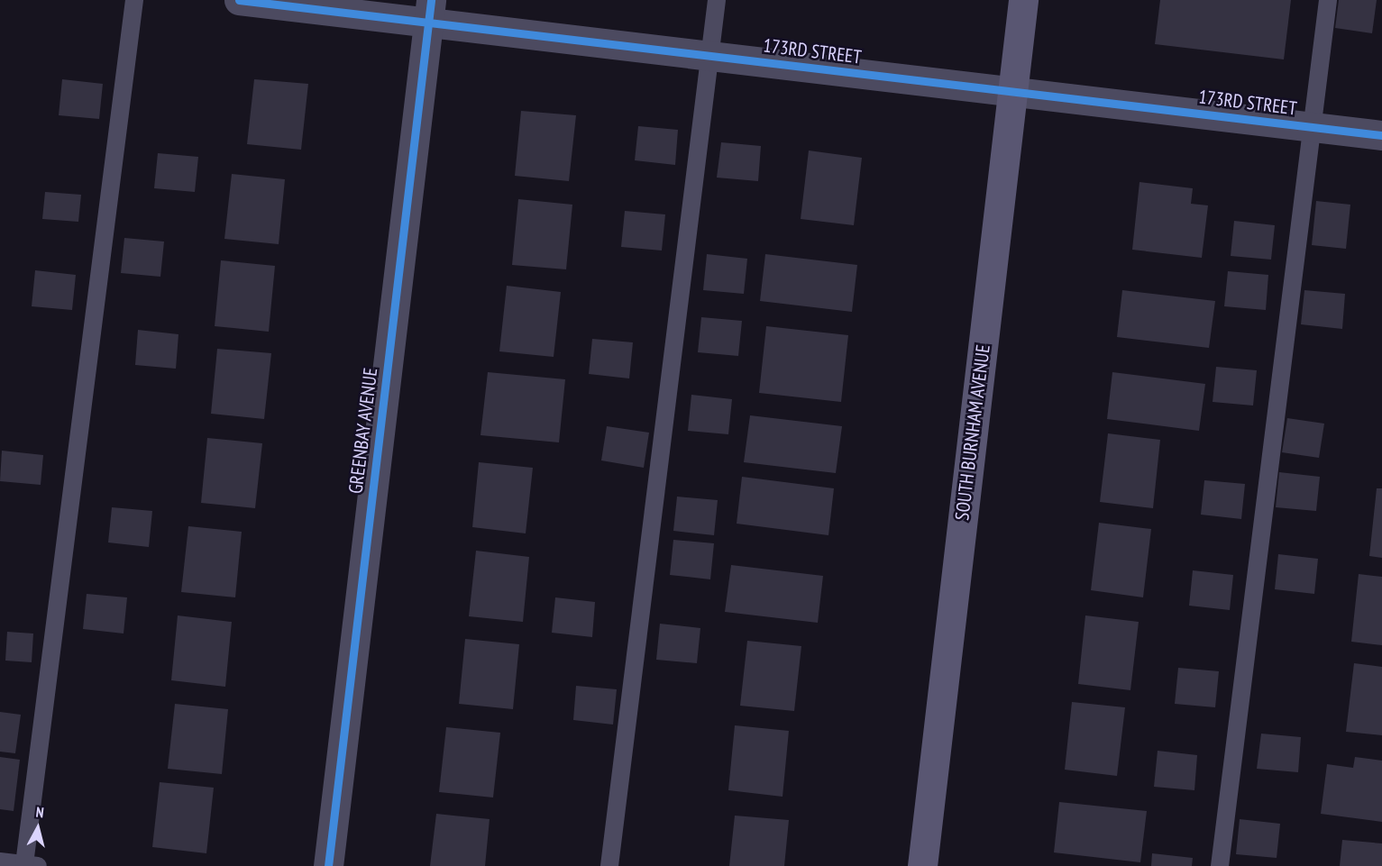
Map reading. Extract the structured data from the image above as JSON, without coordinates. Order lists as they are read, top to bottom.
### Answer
{
  "streets": {
    "main road": ["SOUTH BURNHAM AVENUE"],
    "street": ["173RD STREET", "GREENBAY AVENUE"]
  },
  "crossings": [
    ["173RD STREET", "GREENBAY AVENUE"],
    ["173RD STREET", "SOUTH BURNHAM AVENUE"]
  ],
  "north": "top"
}
